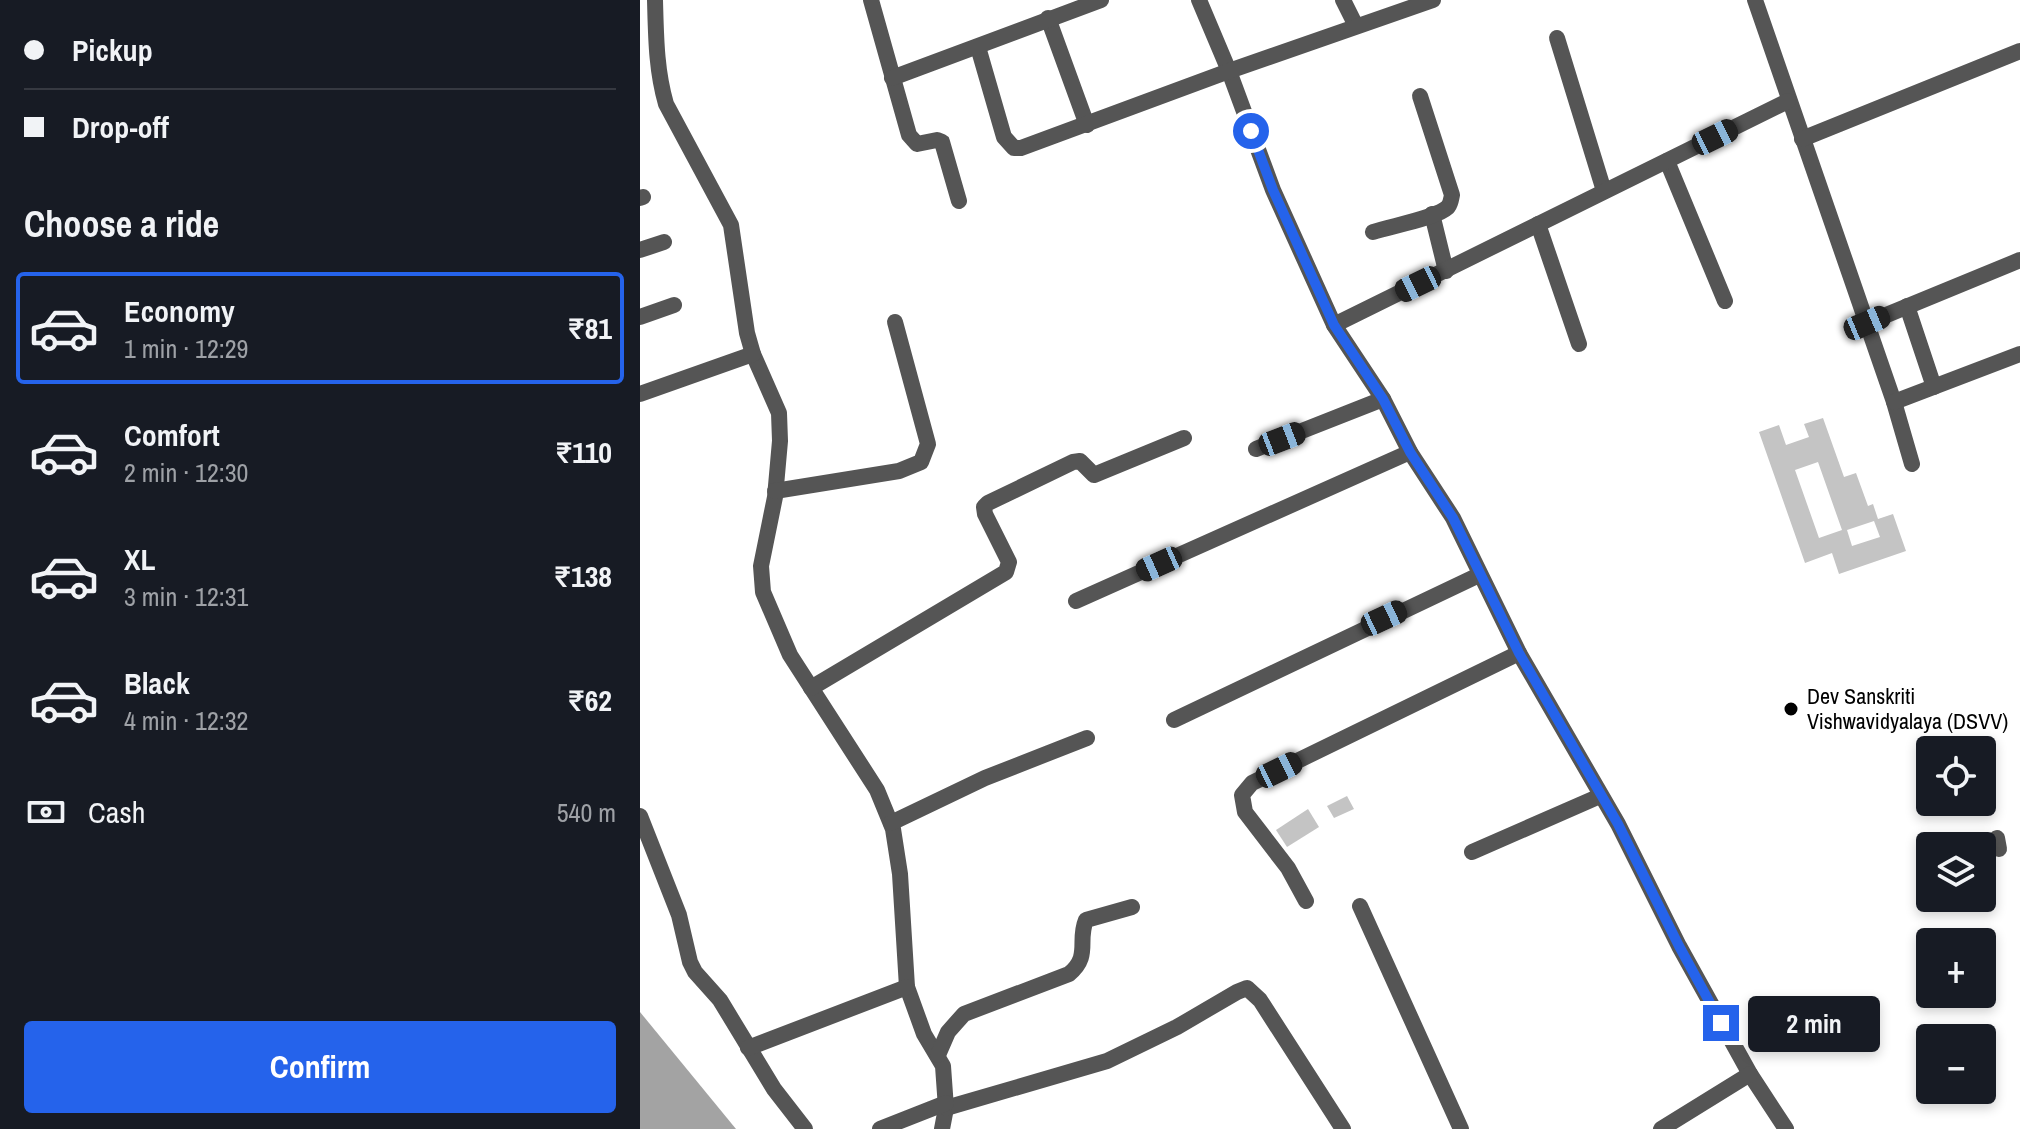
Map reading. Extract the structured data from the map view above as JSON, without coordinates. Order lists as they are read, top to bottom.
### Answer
{
  "places": ["Dev Sanskriti Vishwavidyalaya (DSVV)"],
  "page": {
    "banner": ["Pickup", "Drop-off"],
    "heading": "Choose a ride",
    "list": [
      {
        "name": "Economy",
        "note": "1 min · 12:29",
        "value": "₹81"
      },
      {
        "name": "Comfort",
        "note": "2 min · 12:30",
        "value": "₹110"
      },
      {
        "name": "XL",
        "note": "3 min · 12:31",
        "value": "₹138"
      },
      {
        "name": "Black",
        "note": "4 min · 12:32",
        "value": "₹62"
      }
    ],
    "map_buttons": ["+", "−"],
    "pay": ["Cash", "540 m"],
    "bubble": "2 min",
    "buttons": "Confirm"
  }
}
